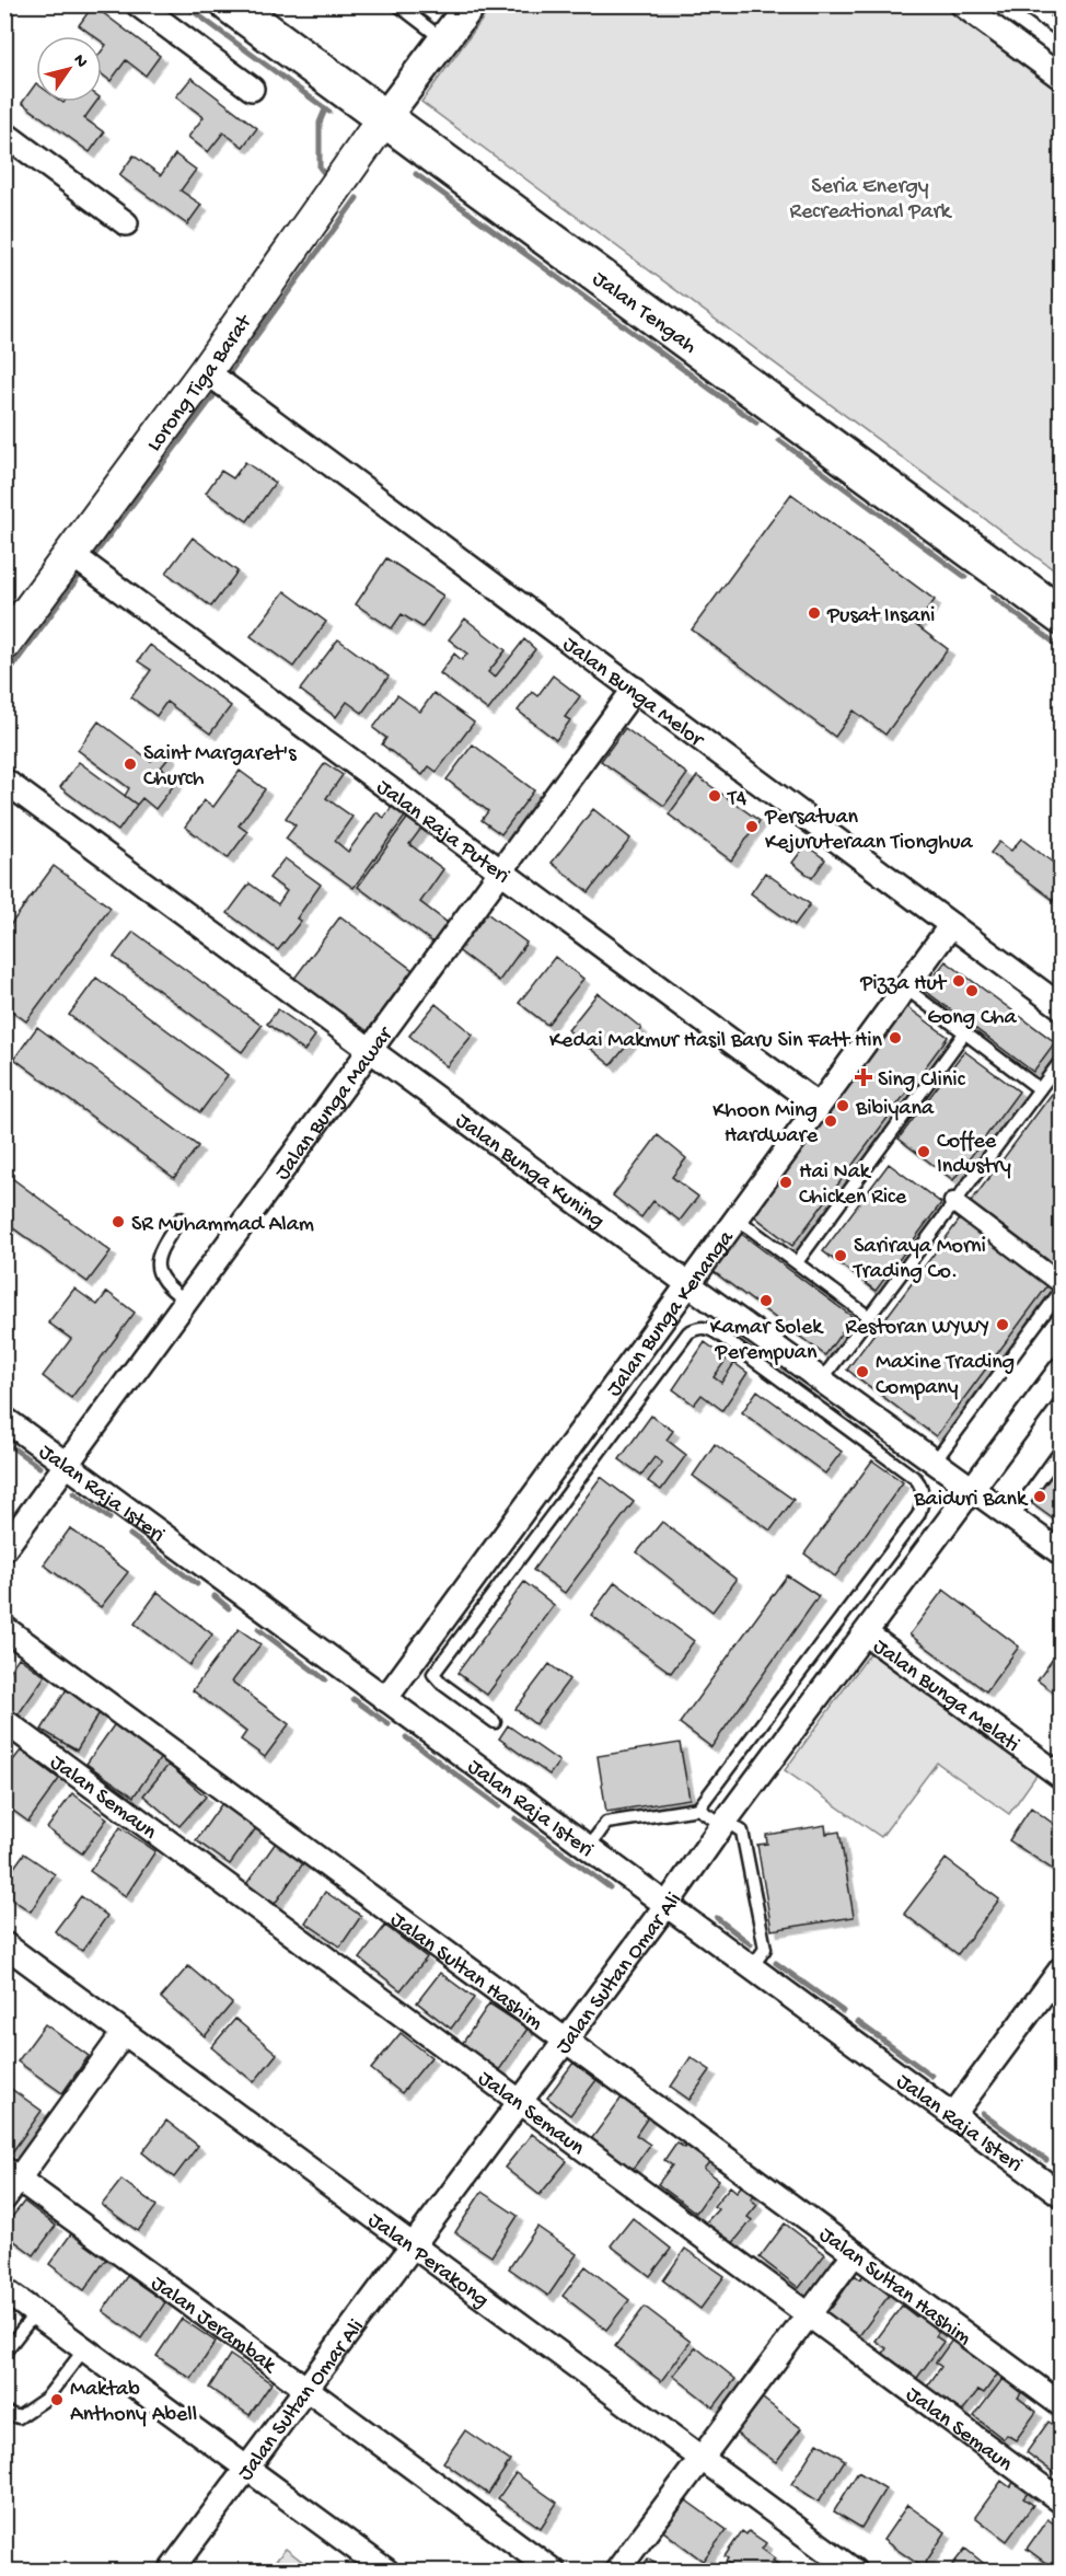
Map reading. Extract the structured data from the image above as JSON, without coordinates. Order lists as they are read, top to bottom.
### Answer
{
  "streets": {
    "main road": ["Jalan Tengah", "Lorong Tiga Barat"],
    "street": [
      "Jalan Bunga Melor",
      "Jalan Raja Puteri",
      "Jalan Bunga Mawar",
      "Jalan Bunga Kuning",
      "Jalan Bunga Kenanga",
      "Jalan Raja Isteri",
      "Jalan Bunga Melati",
      "Jalan Semaun",
      "Jalan Sultan Hashim",
      "Jalan Sultan Omar Ali",
      "Jalan Perakong",
      "Jalan Jerambak"
    ]
  },
  "crossings": [
    ["Jalan Tengah", "Lorong Tiga Barat"],
    ["Lorong Tiga Barat", "Jalan Bunga Melor"],
    ["Lorong Tiga Barat", "Jalan Raja Puteri"],
    ["Jalan Bunga Melor", "Jalan Bunga Mawar"],
    ["Jalan Bunga Melor", "Jalan Bunga Kenanga"],
    ["Jalan Raja Puteri", "Jalan Bunga Mawar"],
    ["Jalan Raja Puteri", "Jalan Bunga Kenanga"],
    ["Jalan Bunga Mawar", "Jalan Bunga Kuning"],
    ["Jalan Bunga Mawar", "Jalan Raja Isteri"],
    ["Jalan Bunga Kuning", "Jalan Bunga Kenanga"],
    ["Jalan Bunga Kuning", "Jalan Sultan Omar Ali"],
    ["Jalan Bunga Kenanga", "Jalan Raja Isteri"],
    ["Jalan Raja Isteri", "Jalan Sultan Omar Ali"],
    ["Jalan Bunga Melati", "Jalan Sultan Omar Ali"],
    ["Jalan Semaun", "Jalan Sultan Omar Ali"],
    ["Jalan Sultan Hashim", "Jalan Sultan Omar Ali"],
    ["Jalan Sultan Omar Ali", "Jalan Perakong"],
    ["Jalan Sultan Omar Ali", "Jalan Jerambak"]
  ],
  "parks": ["Seria Energy Recreational Park"],
  "places": {
    "other": [
      "Pusat Insani",
      "Saint Margaret's Church",
      "T4",
      "Persatuan Kejuruteraan Tionghua",
      "Pizza Hut",
      "Gong Cha",
      "Kedai Makmur Hasil Baru Sin Fatt Hin",
      "Bibiyana",
      "Khoon Ming Hardware",
      "Coffee Industry",
      "Hai Nak Chicken Rice",
      "SR Muhammad Alam",
      "Sariraya Morni Trading Co.",
      "Kamar Solek Perempuan",
      "Restoran WYWY",
      "Maxine Trading Company",
      "Baiduri Bank",
      "Maktab Anthony Abell"
    ],
    "health": ["Sing Clinic"]
  },
  "north": "top right"
}
